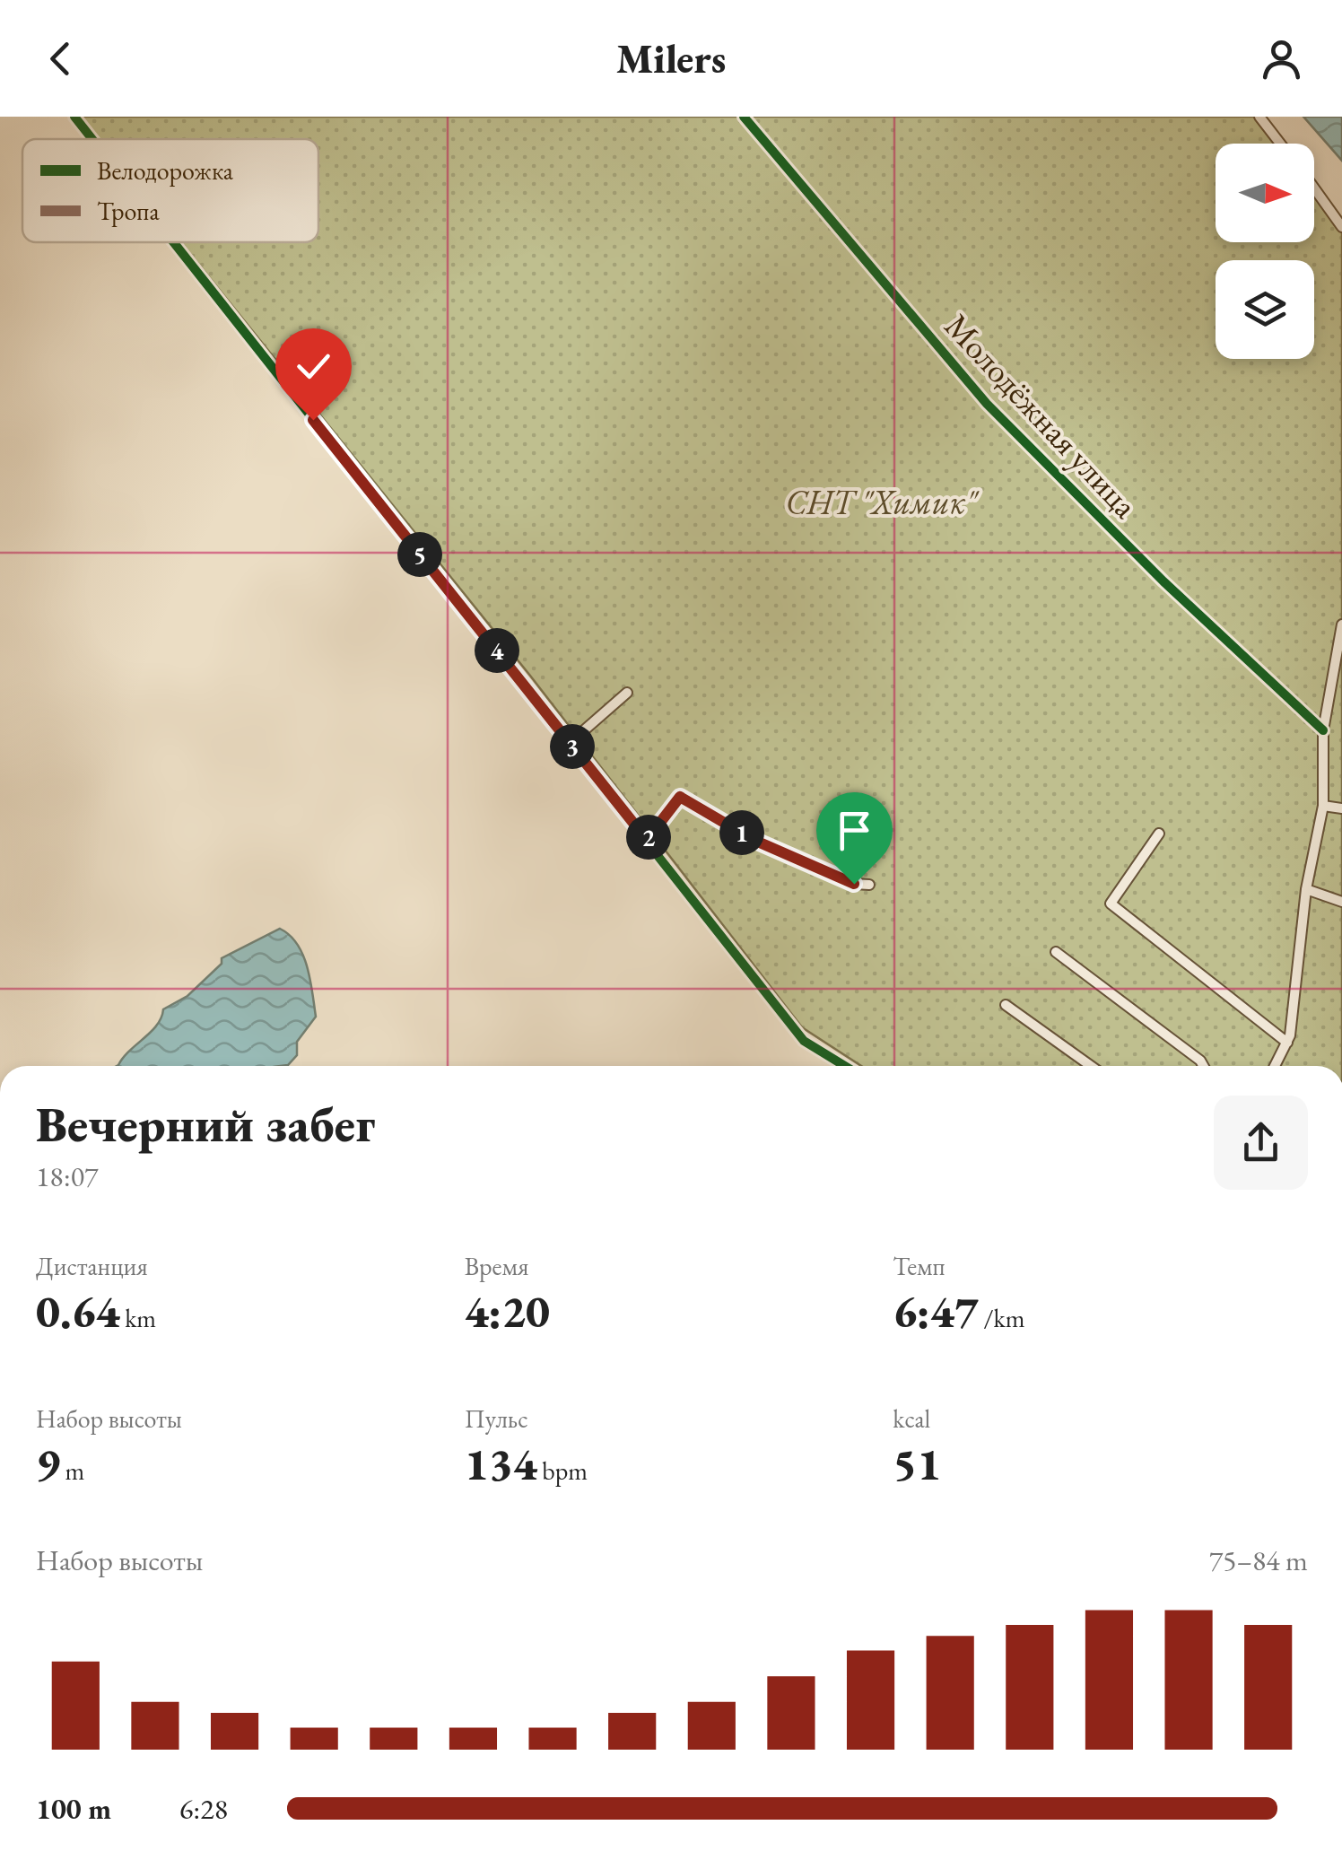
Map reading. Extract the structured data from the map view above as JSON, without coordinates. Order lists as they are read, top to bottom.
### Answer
{
  "streets": {
    "street": ["Молодёжная улица"]
  },
  "parks": ["СНТ \"Химик\""],
  "legend": ["Велодорожка", "Тропа"],
  "north": "right",
  "page": {
    "header": "Milers",
    "pins": [
      "5",
      "4",
      "3",
      "1",
      "2"
    ],
    "heading": ["Вечерний забег", "18:07"],
    "stats": [
      ["Дистанция", "0.64 km"],
      ["Время", "4:20"],
      ["Темп", "6:47 /km"],
      ["Набор высоты", "9 m"],
      ["Пульс", "134 bpm"],
      ["kcal", "51"]
    ],
    "chart": ["Набор высоты", "75–84 m"],
    "list": [
      {
        "name": "100 m",
        "note": "6:28"
      }
    ]
  }
}
